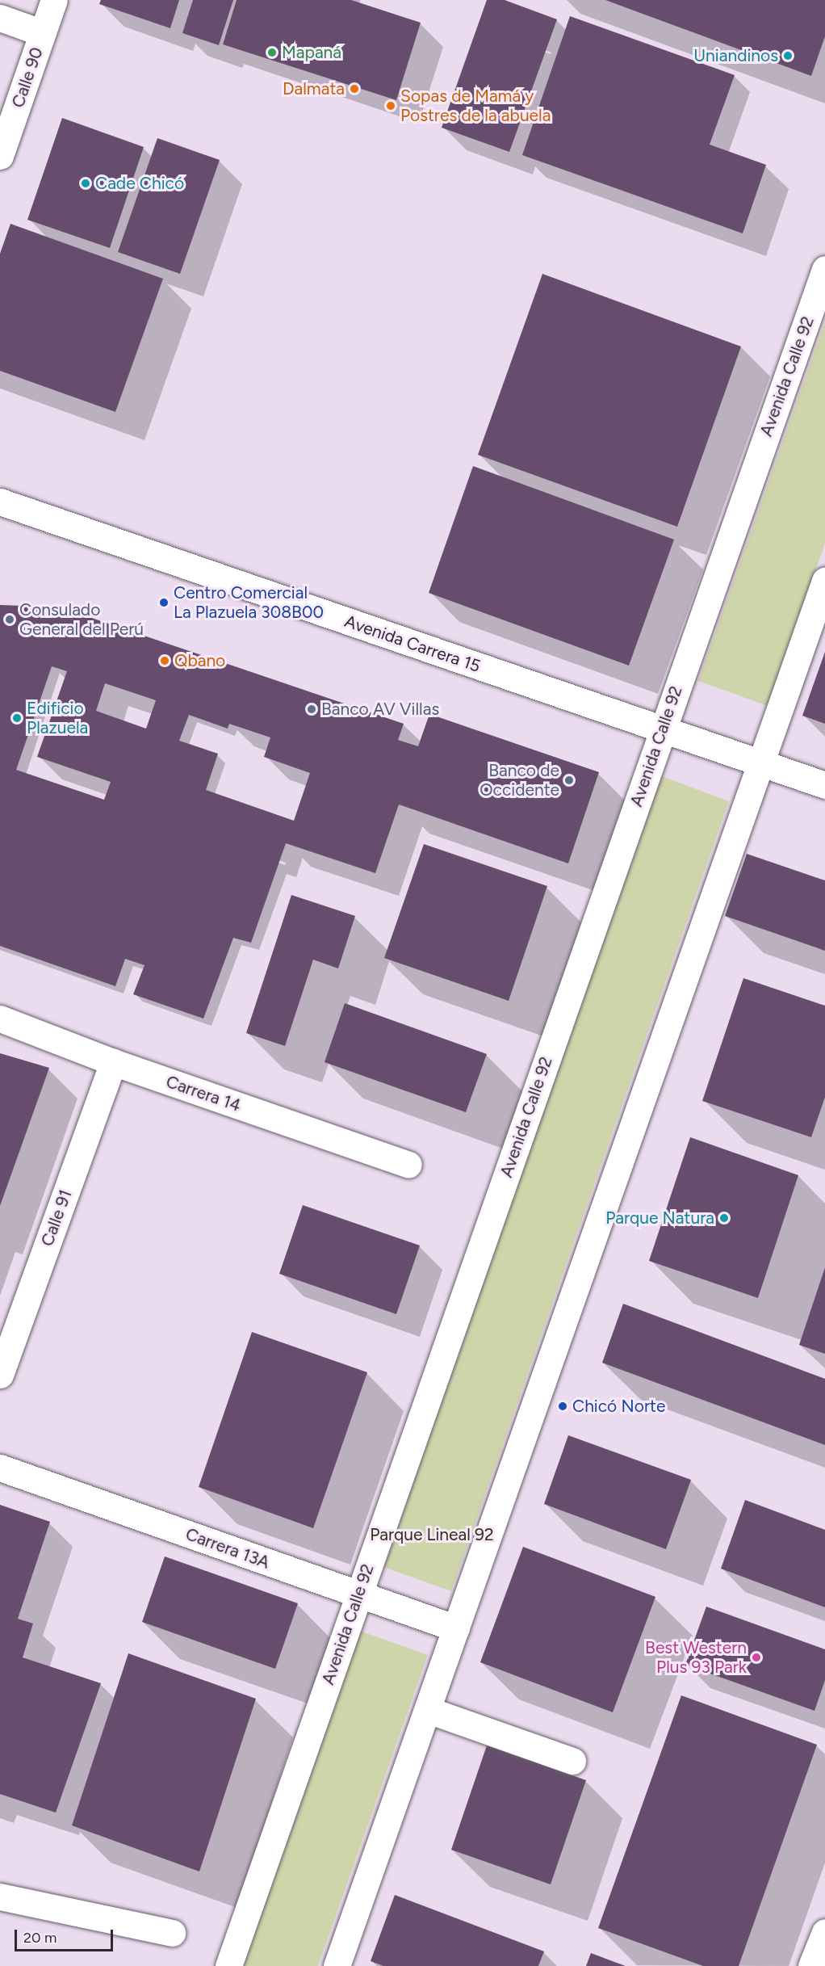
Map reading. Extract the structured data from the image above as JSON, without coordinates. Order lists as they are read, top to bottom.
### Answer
{
  "streets": {
    "main road": [
      "Calle 90",
      "Avenida Calle 92",
      "Avenida Carrera 15",
      "Carrera 14",
      "Calle 91",
      "Carrera 13A"
    ]
  },
  "crossings": [
    ["Avenida Calle 92", "Avenida Carrera 15"],
    ["Avenida Calle 92", "Carrera 13A"],
    ["Carrera 14", "Calle 91"]
  ],
  "parks": ["Parque Lineal 92"],
  "places": [
    "Mapaná",
    "Uniandinos",
    "Dalmata",
    "Sopas de Mamá y Postres de la abuela",
    "Cade Chicó",
    "Centro Comercial La Plazuela 308B00",
    "Consulado General del Perú",
    "Qbano",
    "Banco AV Villas",
    "Edificio Plazuela",
    "Banco de Occidente",
    "Parque Natura",
    "Chicó Norte",
    "Best Western Plus 93 Park"
  ],
  "scale_bar": "20 m"
}
